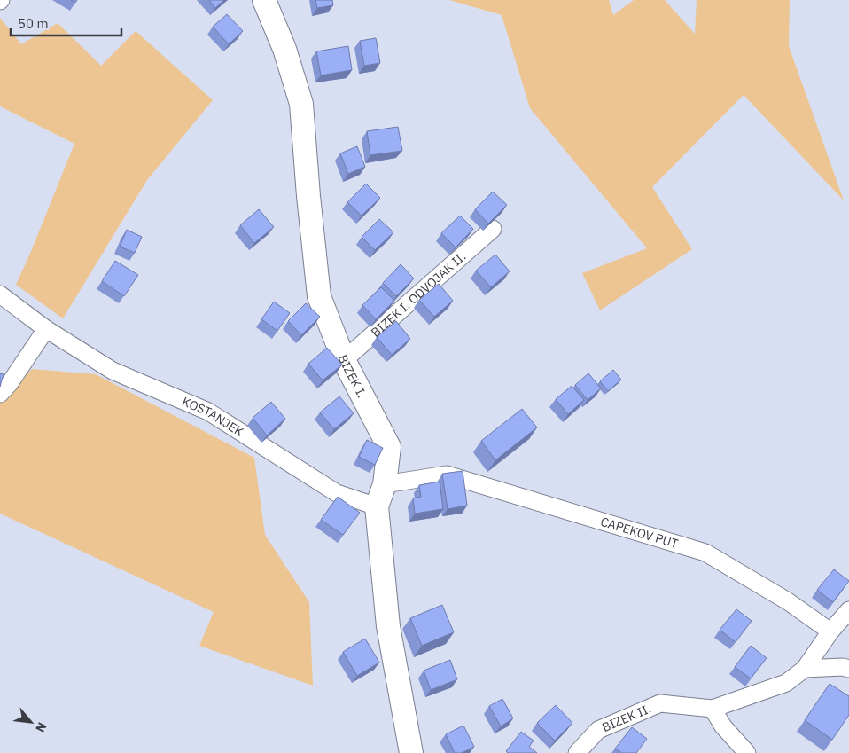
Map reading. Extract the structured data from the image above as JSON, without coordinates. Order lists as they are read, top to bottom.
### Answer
{
  "streets": {
    "street": [
      "BIZEK I. ODVOJAK II.",
      "BIZEK I.",
      "KOSTANJEK",
      "CAPEKOV PUT",
      "BIZEK II."
    ]
  },
  "crossings": [
    ["BIZEK I. ODVOJAK II.", "BIZEK I."],
    ["BIZEK I.", "KOSTANJEK"],
    ["BIZEK I.", "CAPEKOV PUT"]
  ],
  "scale_bar": "50 m",
  "north": "bottom right"
}
